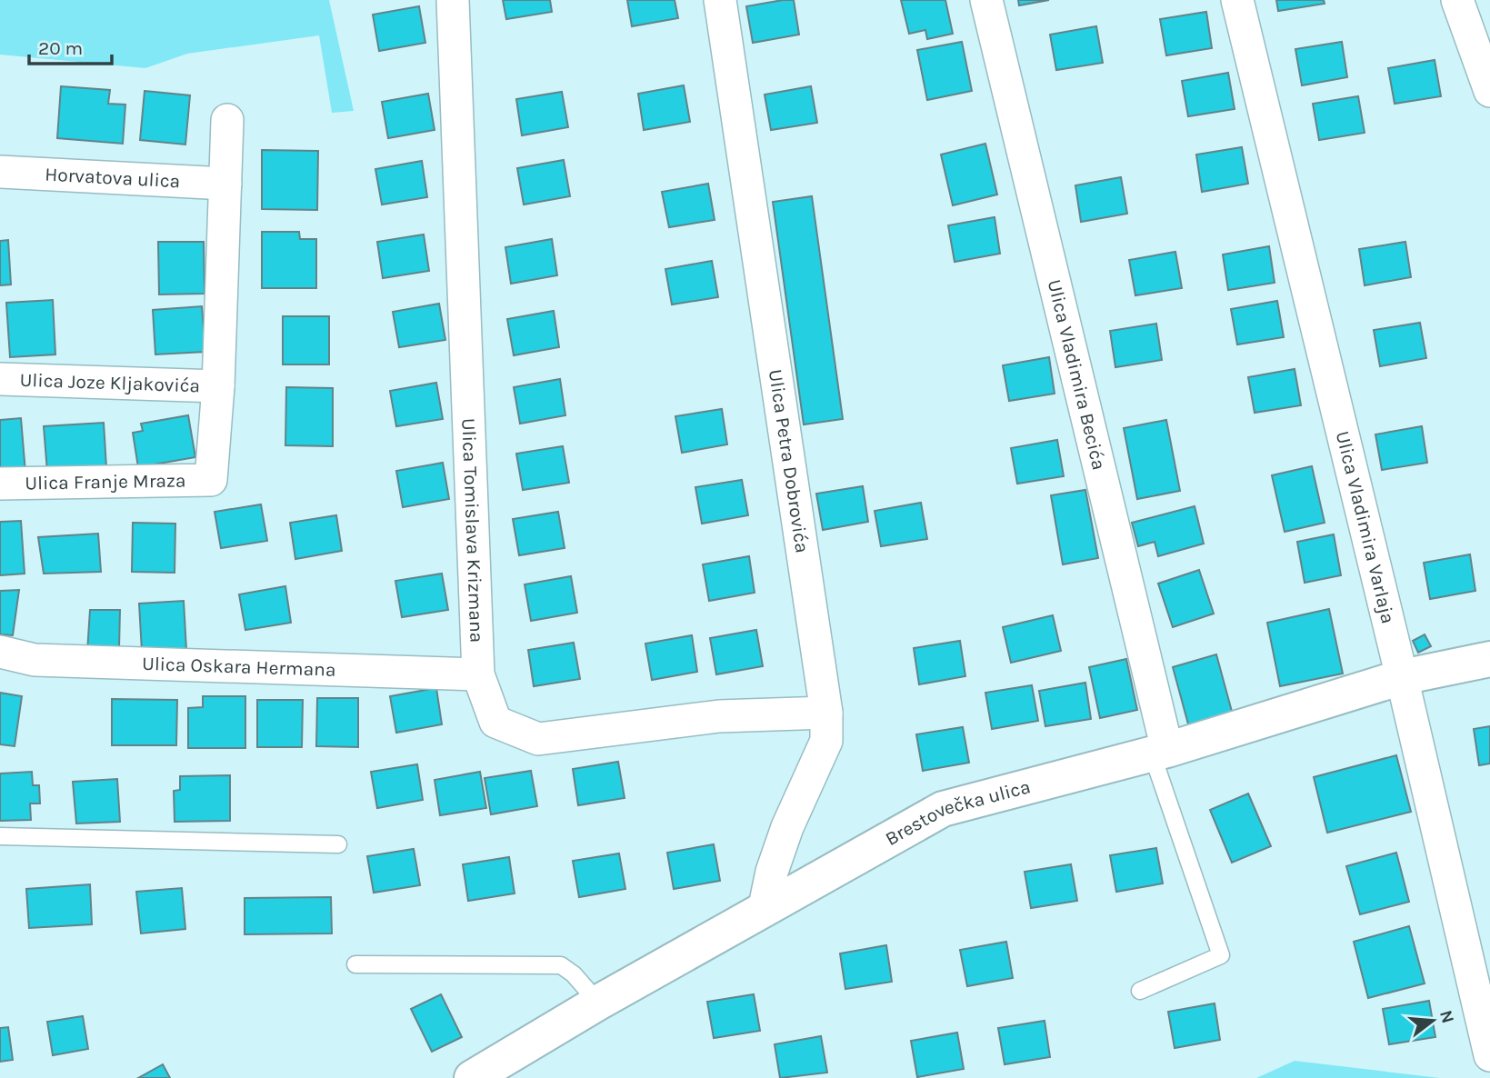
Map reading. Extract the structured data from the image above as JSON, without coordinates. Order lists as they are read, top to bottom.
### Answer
{
  "streets": {
    "street": [
      "Horvatova ulica",
      "Ulica Vladimira Becića",
      "Ulica Joze Kljakovića",
      "Ulica Petra Dobrovića",
      "Ulica Franje Mraza",
      "Ulica Vladimira Varlaja",
      "Ulica Tomislava Krizmana",
      "Ulica Oskara Hermana",
      "Brestovečka ulica"
    ]
  },
  "crossings": [
    ["Ulica Vladimira Becića", "Brestovečka ulica"],
    ["Ulica Joze Kljakovića", "Ulica Franje Mraza"],
    ["Ulica Petra Dobrovića", "Ulica Tomislava Krizmana"],
    ["Ulica Petra Dobrovića", "Brestovečka ulica"],
    ["Ulica Vladimira Varlaja", "Brestovečka ulica"],
    ["Ulica Tomislava Krizmana", "Ulica Oskara Hermana"]
  ],
  "scale_bar": "20 m",
  "north": "right"
}
